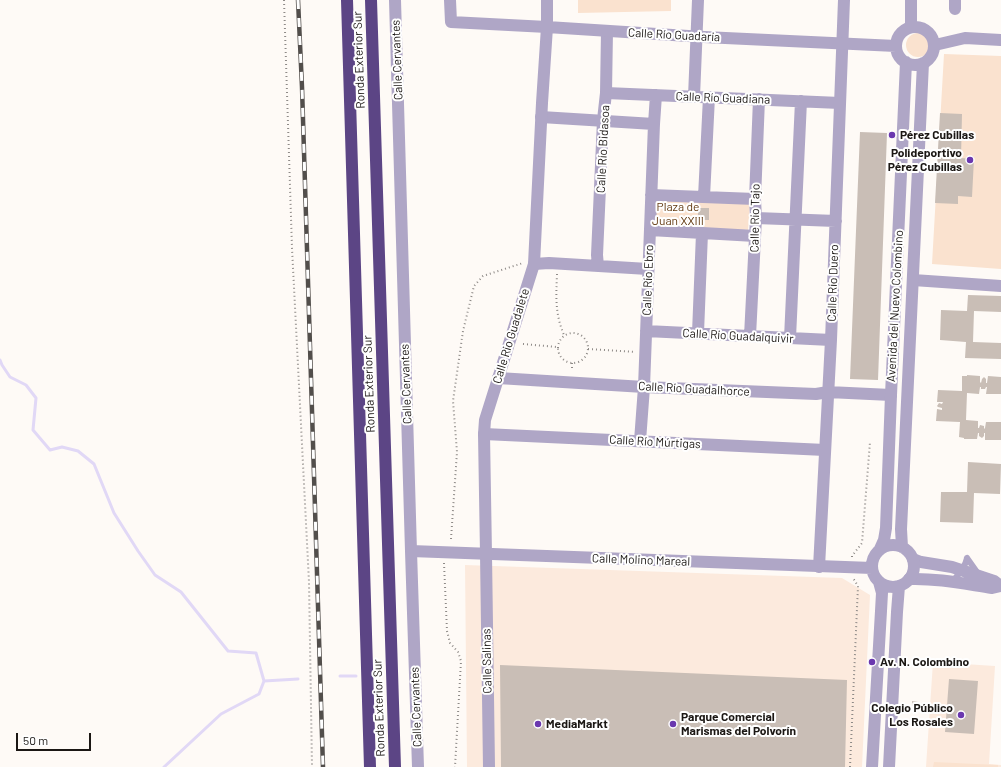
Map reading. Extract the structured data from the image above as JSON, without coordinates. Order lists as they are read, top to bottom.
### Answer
{
  "streets": {
    "highway": ["Ronda Exterior Sur"],
    "street": [
      "Calle Río Guadaría",
      "Calle Cervantes",
      "Calle Río Guadiana",
      "Calle Río Bidasoa",
      "Calle Río Tajo",
      "Calle Río Ebro",
      "Calle Río Duero",
      "Avenida del Nuevo Colombino",
      "Calle Río Guadalete",
      "Calle Río Guadalquivir",
      "Calle Río Guadalhorce",
      "Calle Río Múrtigas",
      "Calle Molino Mareal",
      "Calle Salinas"
    ]
  },
  "crossings": [
    ["Calle Río Guadaría", "Calle Río Bidasoa"],
    ["Calle Río Guadaría", "Calle Río Duero"],
    ["Calle Río Guadaría", "Avenida del Nuevo Colombino"],
    ["Calle Río Guadaría", "Calle Río Guadalete"],
    ["Calle Cervantes", "Calle Molino Mareal"],
    ["Calle Río Guadiana", "Calle Río Bidasoa"],
    ["Calle Río Guadiana", "Calle Río Tajo"],
    ["Calle Río Guadiana", "Calle Río Ebro"],
    ["Calle Río Guadiana", "Calle Río Duero"],
    ["Calle Río Tajo", "Calle Río Guadalquivir"],
    ["Calle Río Ebro", "Calle Río Guadalquivir"],
    ["Calle Río Ebro", "Calle Río Guadalhorce"],
    ["Calle Río Ebro", "Calle Río Múrtigas"],
    ["Calle Río Duero", "Calle Río Guadalquivir"],
    ["Calle Río Duero", "Calle Río Guadalhorce"],
    ["Calle Río Duero", "Calle Río Múrtigas"],
    ["Calle Río Duero", "Calle Molino Mareal"],
    ["Avenida del Nuevo Colombino", "Calle Río Guadalhorce"],
    ["Avenida del Nuevo Colombino", "Calle Molino Mareal"],
    ["Calle Río Guadalete", "Calle Río Guadalhorce"],
    ["Calle Río Guadalete", "Calle Río Múrtigas"],
    ["Calle Río Guadalete", "Calle Molino Mareal"],
    ["Calle Río Guadalete", "Calle Salinas"],
    ["Calle Molino Mareal", "Calle Salinas"]
  ],
  "parks": ["Plaza de Juan XXIII"],
  "places": [
    "Pérez Cubillas",
    "Polideportivo Pérez Cubillas",
    "Av. N. Colombino",
    "Colegio Público Los Rosales",
    "MediaMarkt",
    "Parque Comercial Marismas del Polvorín"
  ],
  "scale_bar": "50 m"
}
